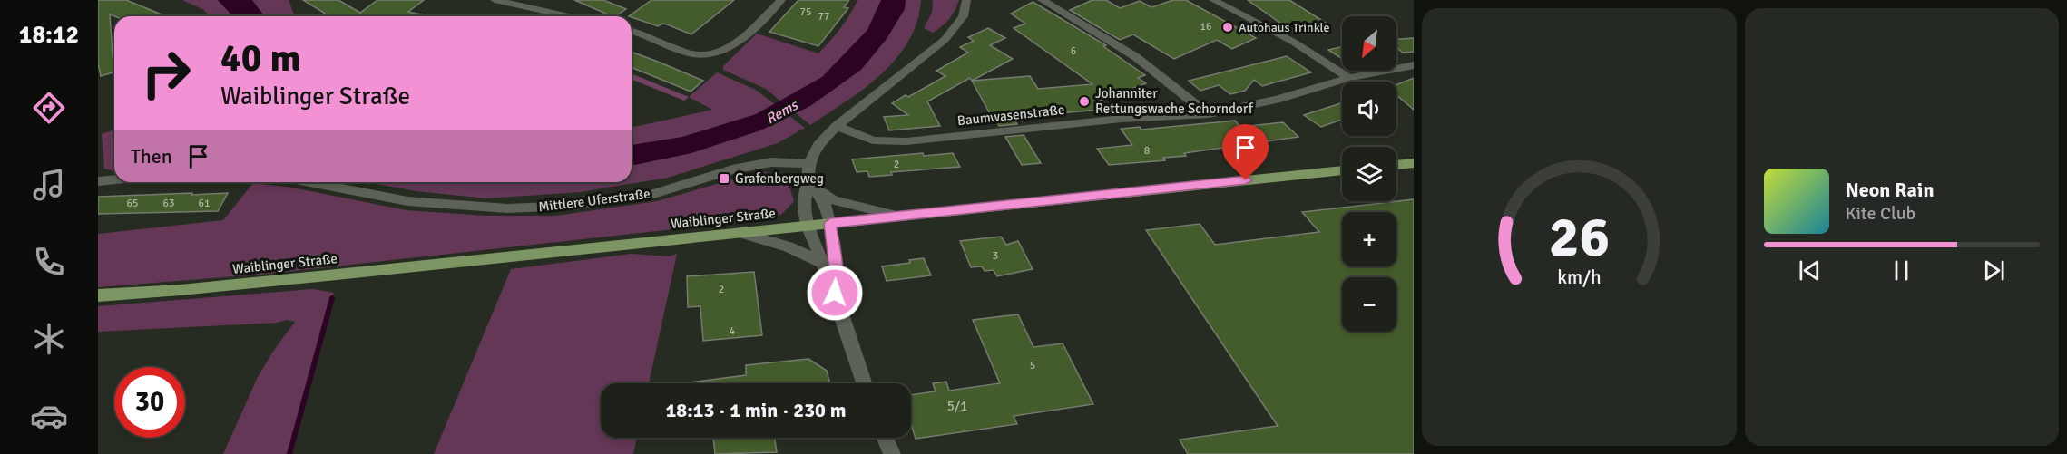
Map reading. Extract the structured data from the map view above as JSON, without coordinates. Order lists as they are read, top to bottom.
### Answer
{
  "streets": {
    "main road": ["Waiblinger Straße"],
    "street": ["Baumwasenstraße", "Mittlere Uferstraße"]
  },
  "water": ["Rems"],
  "places": {
    "other": ["Autohaus Trinkle", "Johanniter Rettungswache Schorndorf"],
    "transit": ["Grafenbergweg"]
  },
  "house_numbers": [
    "75",
    "77",
    "16",
    "6",
    "8",
    "2",
    "65",
    "63",
    "61",
    "3",
    "2",
    "4",
    "5",
    "5/1"
  ],
  "north": "bottom left",
  "page": {
    "tabs": "18:12",
    "map_buttons": ["+", "−"],
    "turn": ["40 m", "Waiblinger Straße"],
    "then": "Then",
    "song": ["Neon Rain", "Kite Club"],
    "limit": "30",
    "trip": "18:13 · 1 min · 230 m",
    "gauge": ["26", "km/h"]
  }
}
